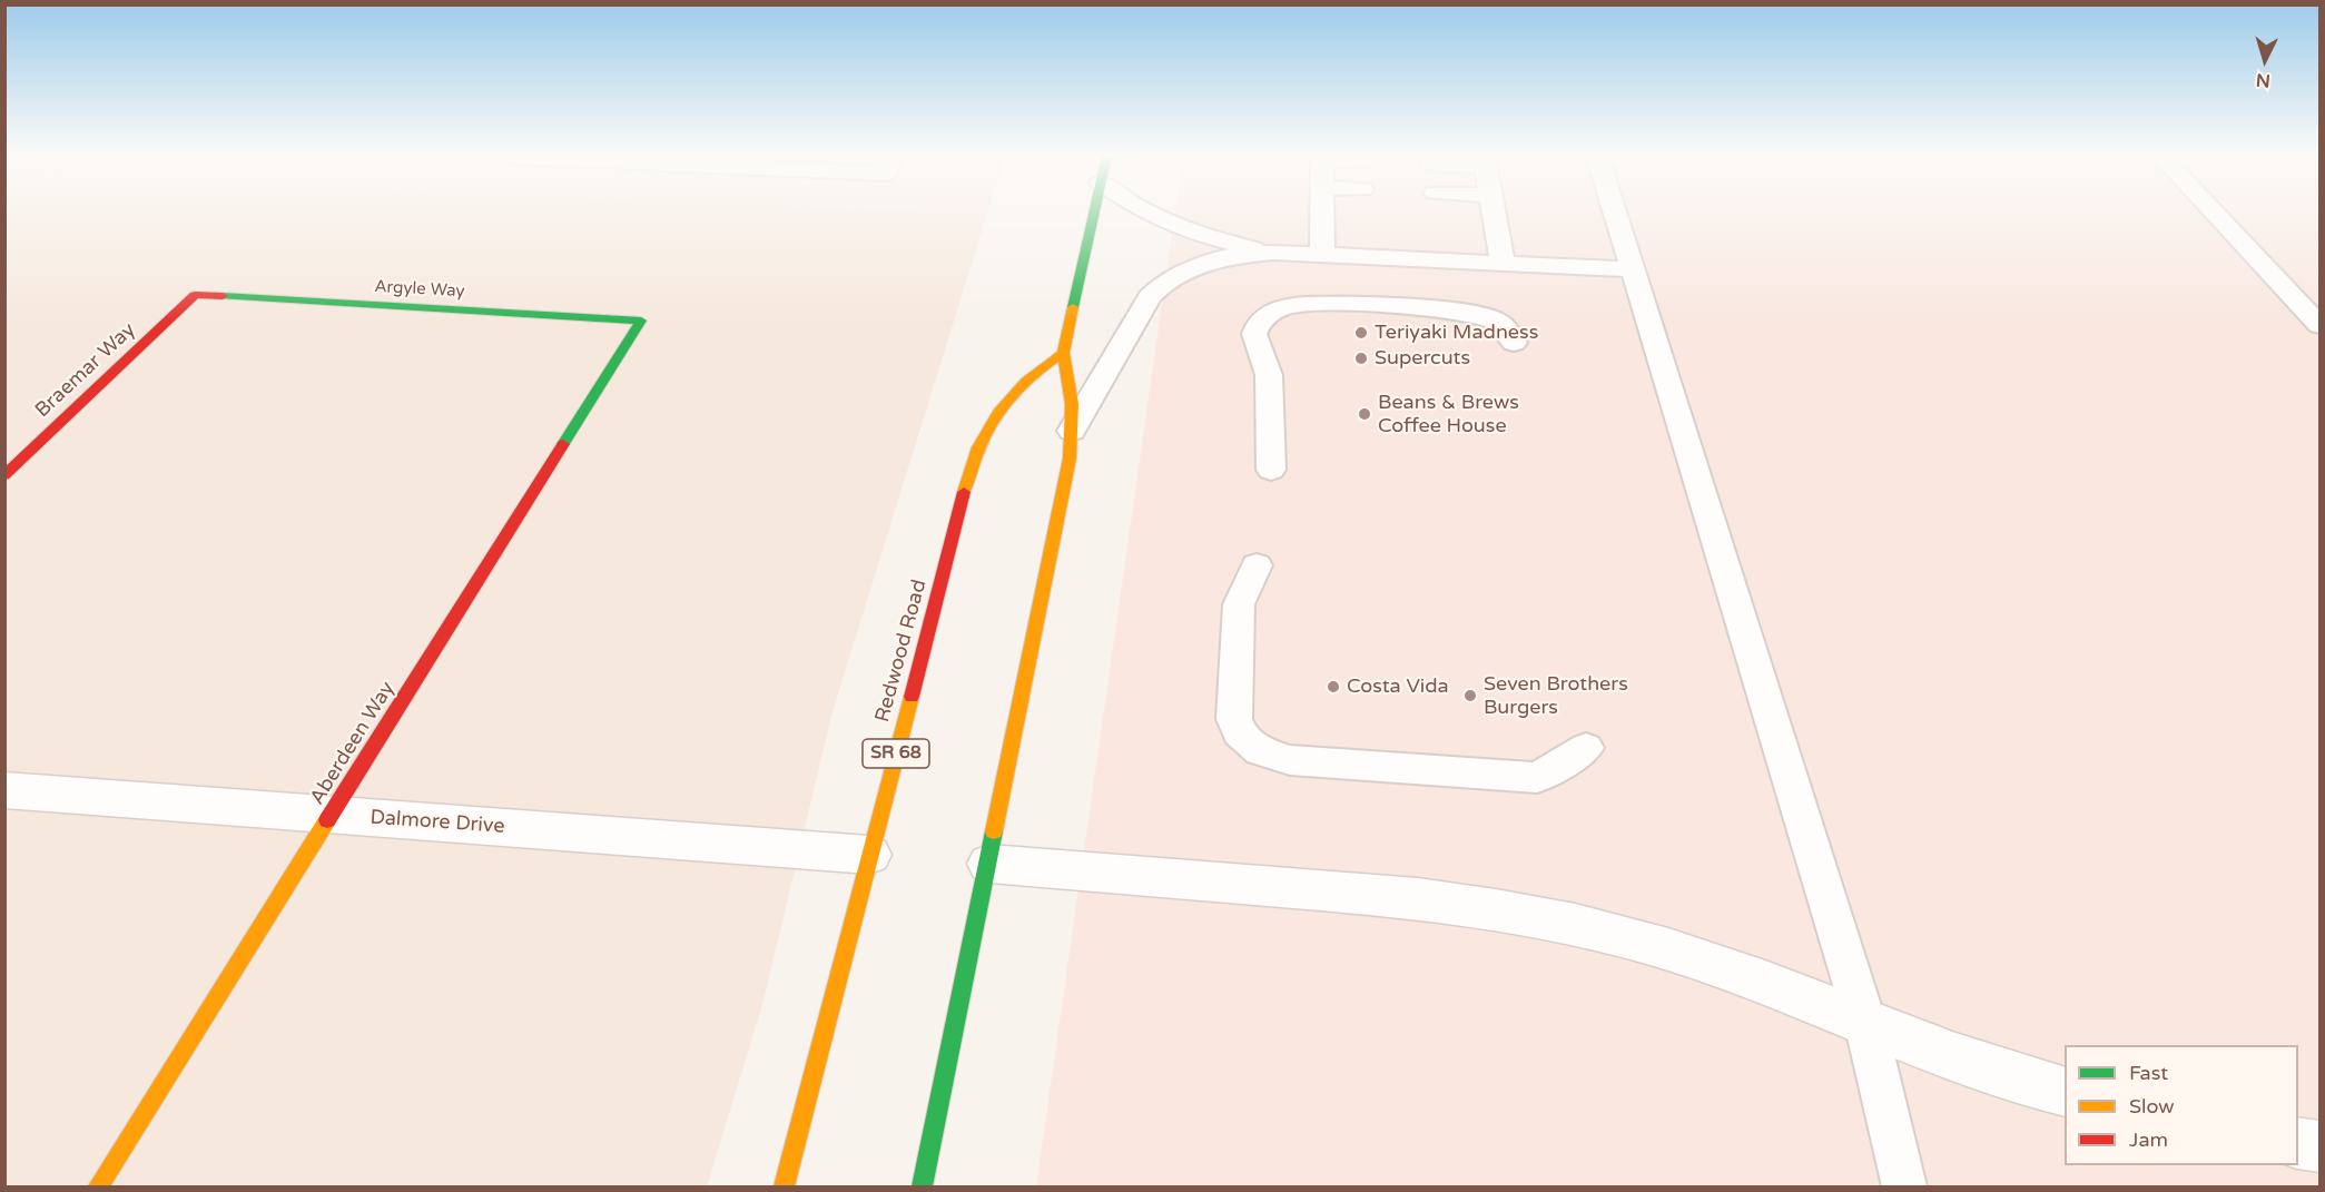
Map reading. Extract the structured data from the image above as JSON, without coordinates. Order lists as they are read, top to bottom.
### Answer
{
  "streets": {
    "main road": [
      "Argyle Way",
      "Braemar Way",
      "Redwood Road",
      "Aberdeen Way",
      "SR 68"
    ],
    "street": ["Dalmore Drive"]
  },
  "crossings": [
    ["Argyle Way", "Braemar Way"],
    ["Argyle Way", "Aberdeen Way"],
    ["Redwood Road", "Dalmore Drive"],
    ["Aberdeen Way", "Dalmore Drive"]
  ],
  "places": [
    "Teriyaki Madness",
    "Supercuts",
    "Beans & Brews Coffee House",
    "Costa Vida",
    "Seven Brothers Burgers"
  ],
  "legend": ["Fast", "Slow", "Jam"],
  "north": "bottom"
}
